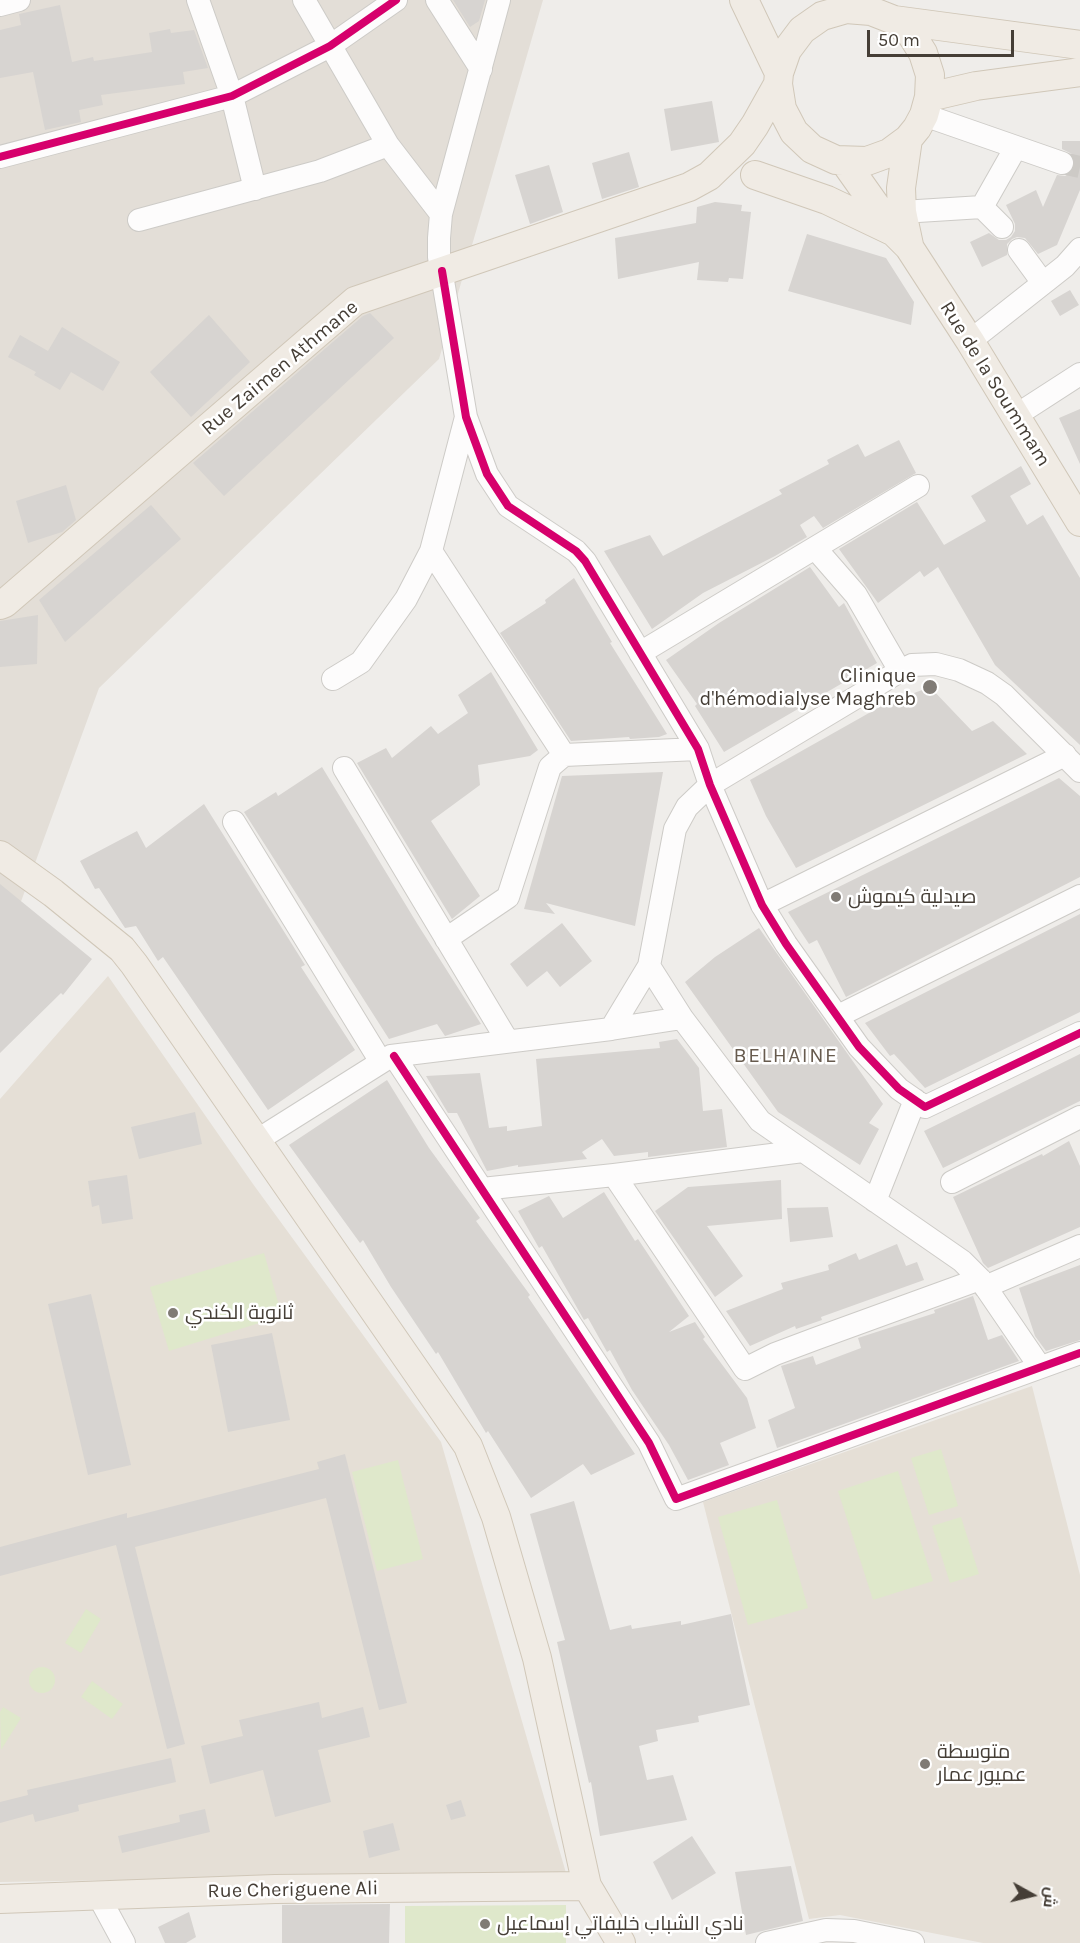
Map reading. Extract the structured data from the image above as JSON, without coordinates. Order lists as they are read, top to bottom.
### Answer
{
  "streets": {
    "main road": ["Rue Zaimen Athmane", "Rue de la Soummam", "Rue Cheriguene Ali"]
  },
  "districts": ["BELHAINE"],
  "places": [
    "Clinique d'hémodialyse Maghreb",
    "صيدلية كيموش",
    "ثانوية الكندي",
    "متوسطة عميور عمار",
    "نادي الشباب خليفاتي إسماعيل"
  ],
  "scale_bar": "50 m",
  "north": "right"
}
